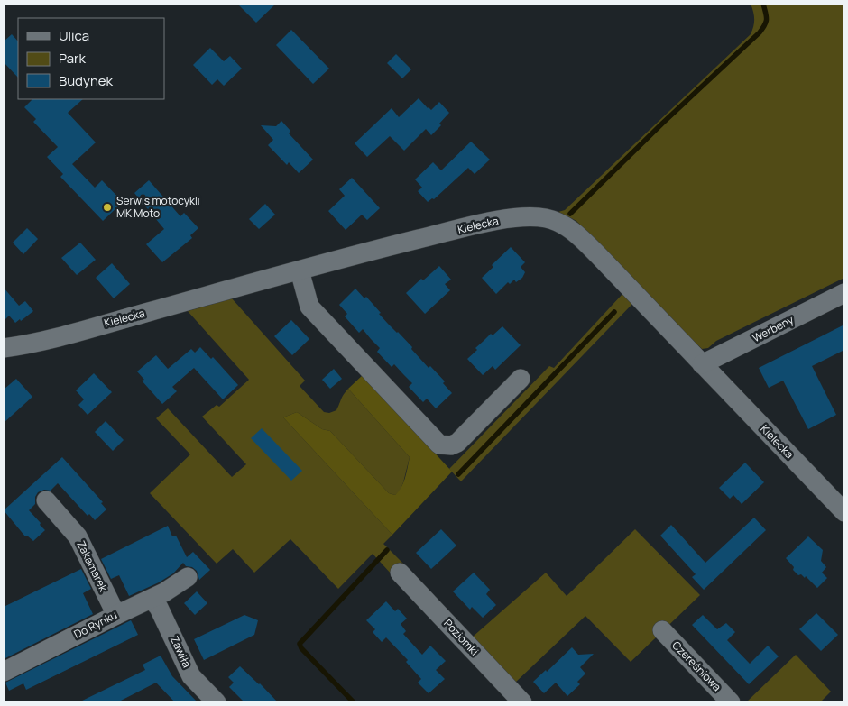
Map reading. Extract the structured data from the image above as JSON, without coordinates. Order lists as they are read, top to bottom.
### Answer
{
  "streets": {
    "street": [
      "Kielecka",
      "Werbeny",
      "Zakamarek",
      "Do Rynku",
      "Poziomki",
      "Zawiła",
      "Czereśniowa"
    ]
  },
  "crossings": [
    ["Kielecka", "Werbeny"],
    ["Zakamarek", "Do Rynku"],
    ["Do Rynku", "Zawiła"]
  ],
  "places": ["Serwis motocykli MK Moto"],
  "legend": ["Ulica", "Park", "Budynek"]
}
